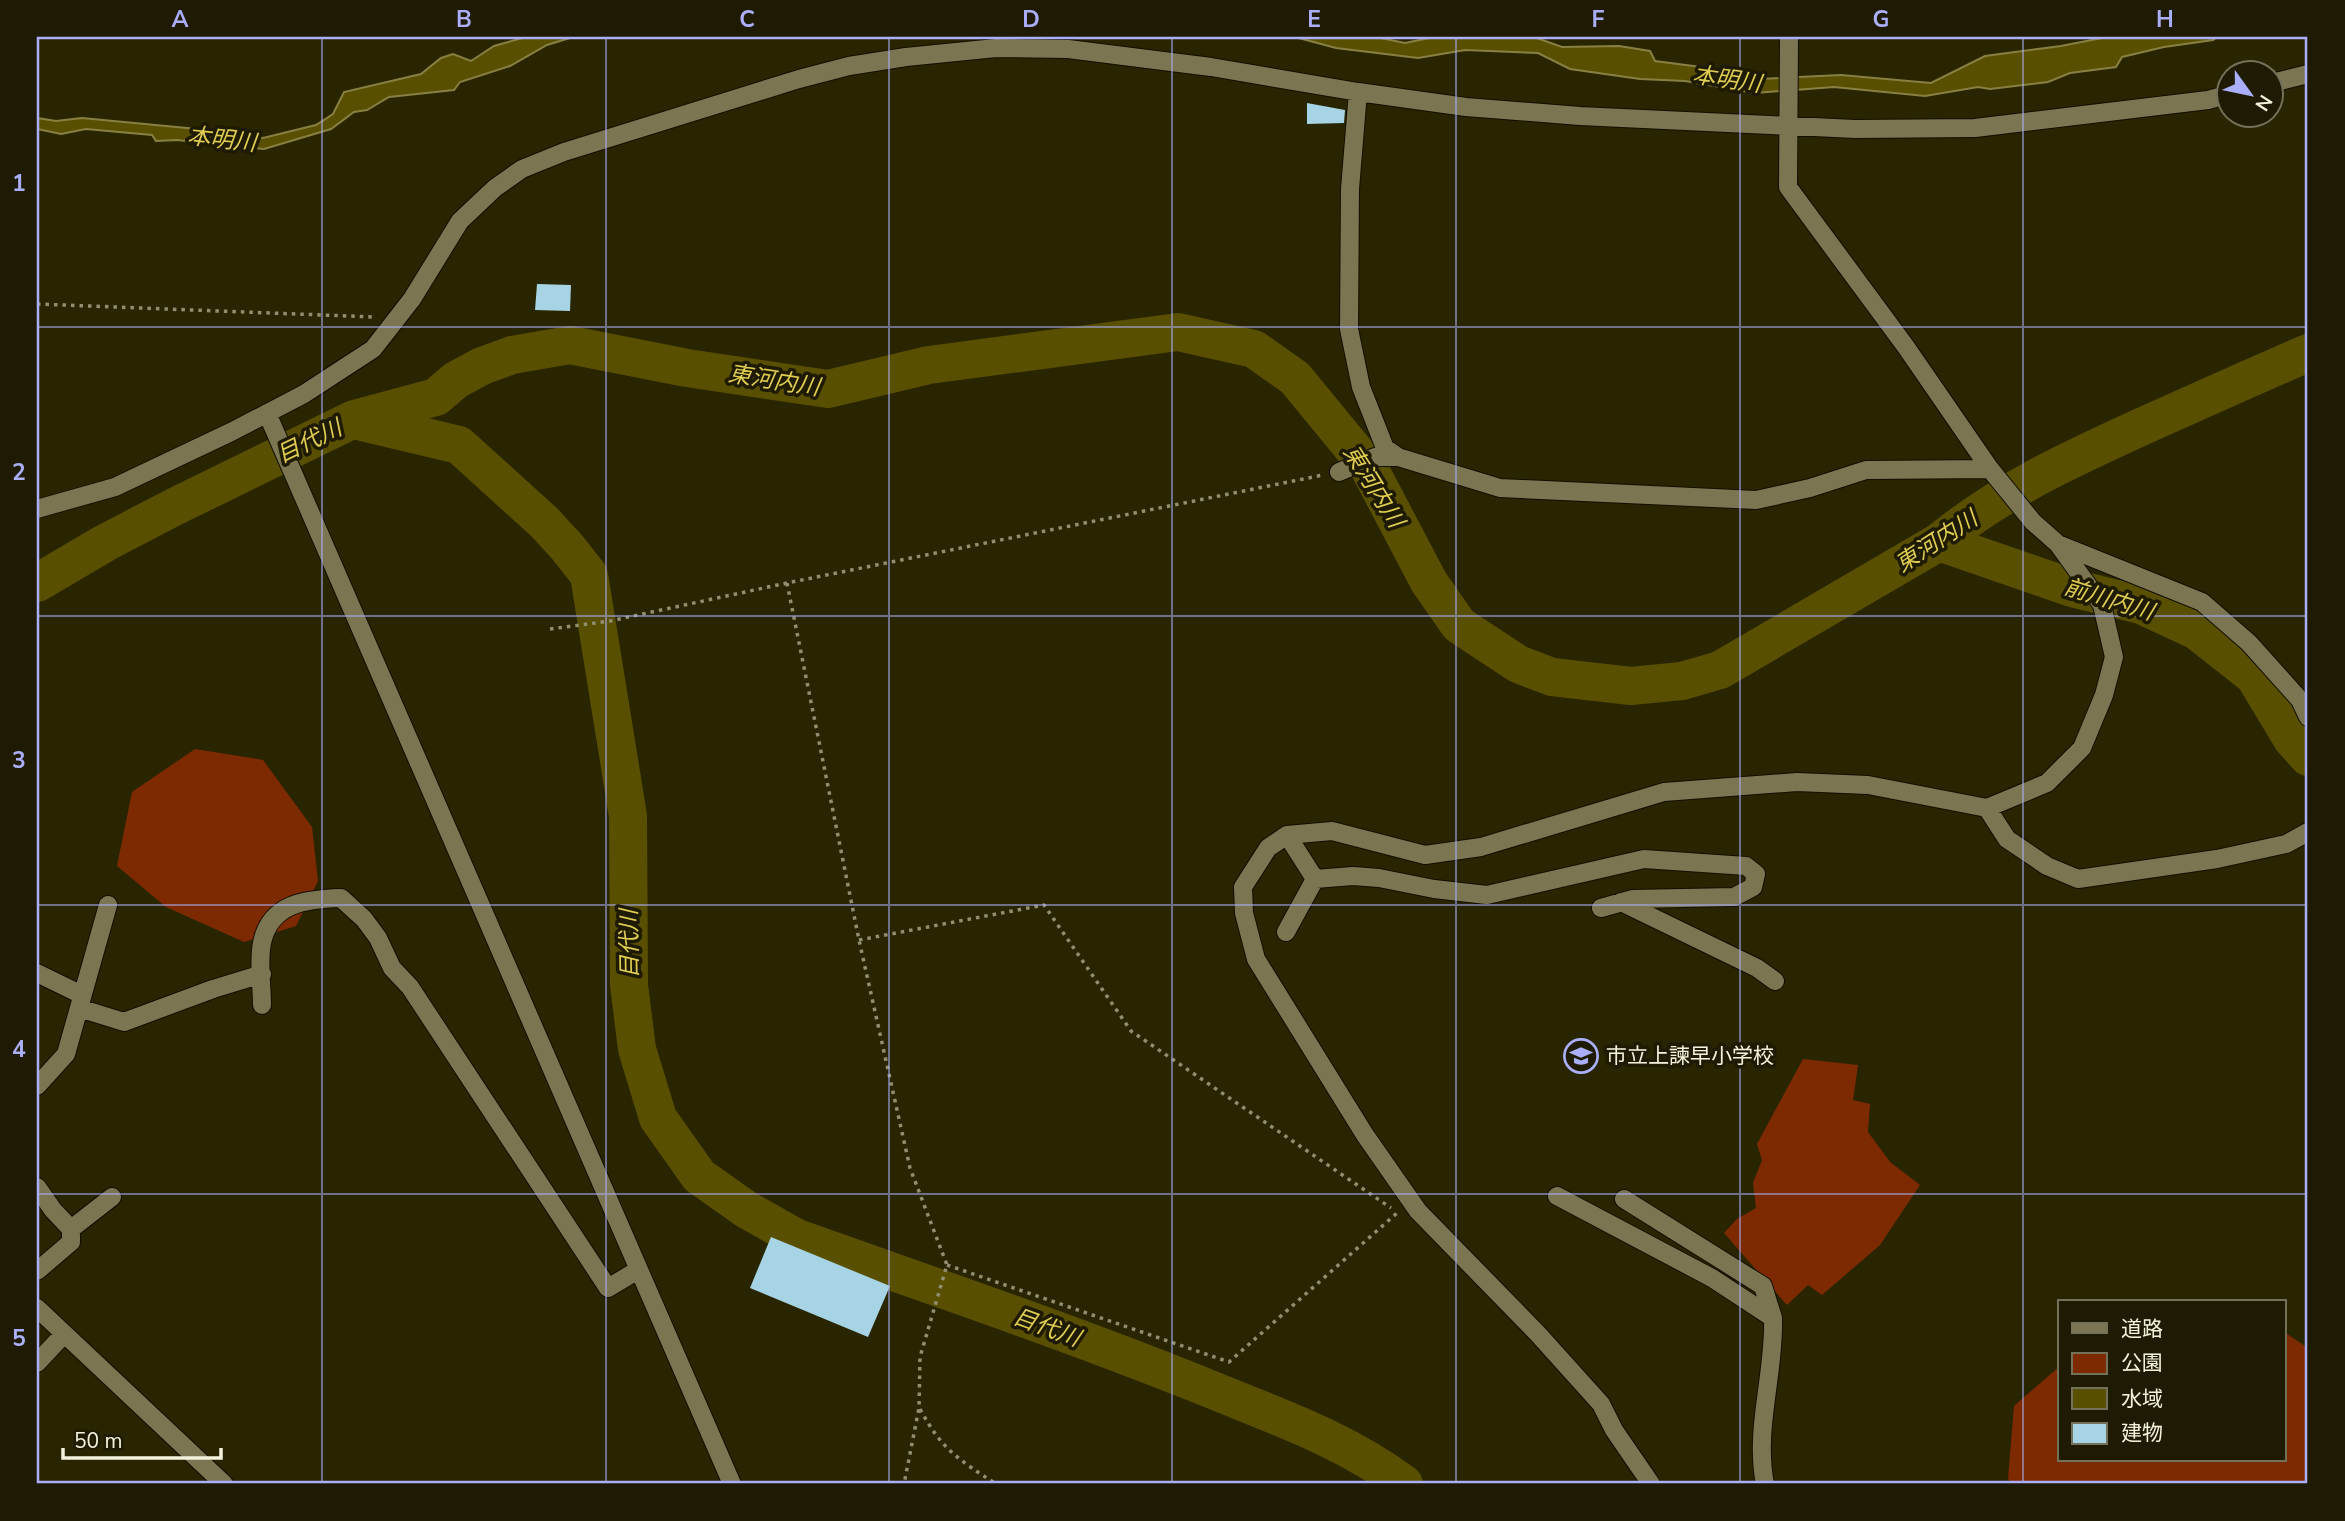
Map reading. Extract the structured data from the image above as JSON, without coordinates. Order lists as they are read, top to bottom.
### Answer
{
  "water": [
    "本明川",
    "東河内川",
    "目代川",
    "前川内川"
  ],
  "places": {
    "school or university": ["市立上諫早小学校"]
  },
  "legend": [
    "道路",
    "公園",
    "水域",
    "建物"
  ],
  "scale_bar": "50 m",
  "north": "bottom right",
  "grid": {
    "columns": [
      "A",
      "B",
      "C",
      "D",
      "E",
      "F",
      "G",
      "H"
    ],
    "rows": [
      "1",
      "2",
      "3",
      "4",
      "5"
    ]
  }
}
